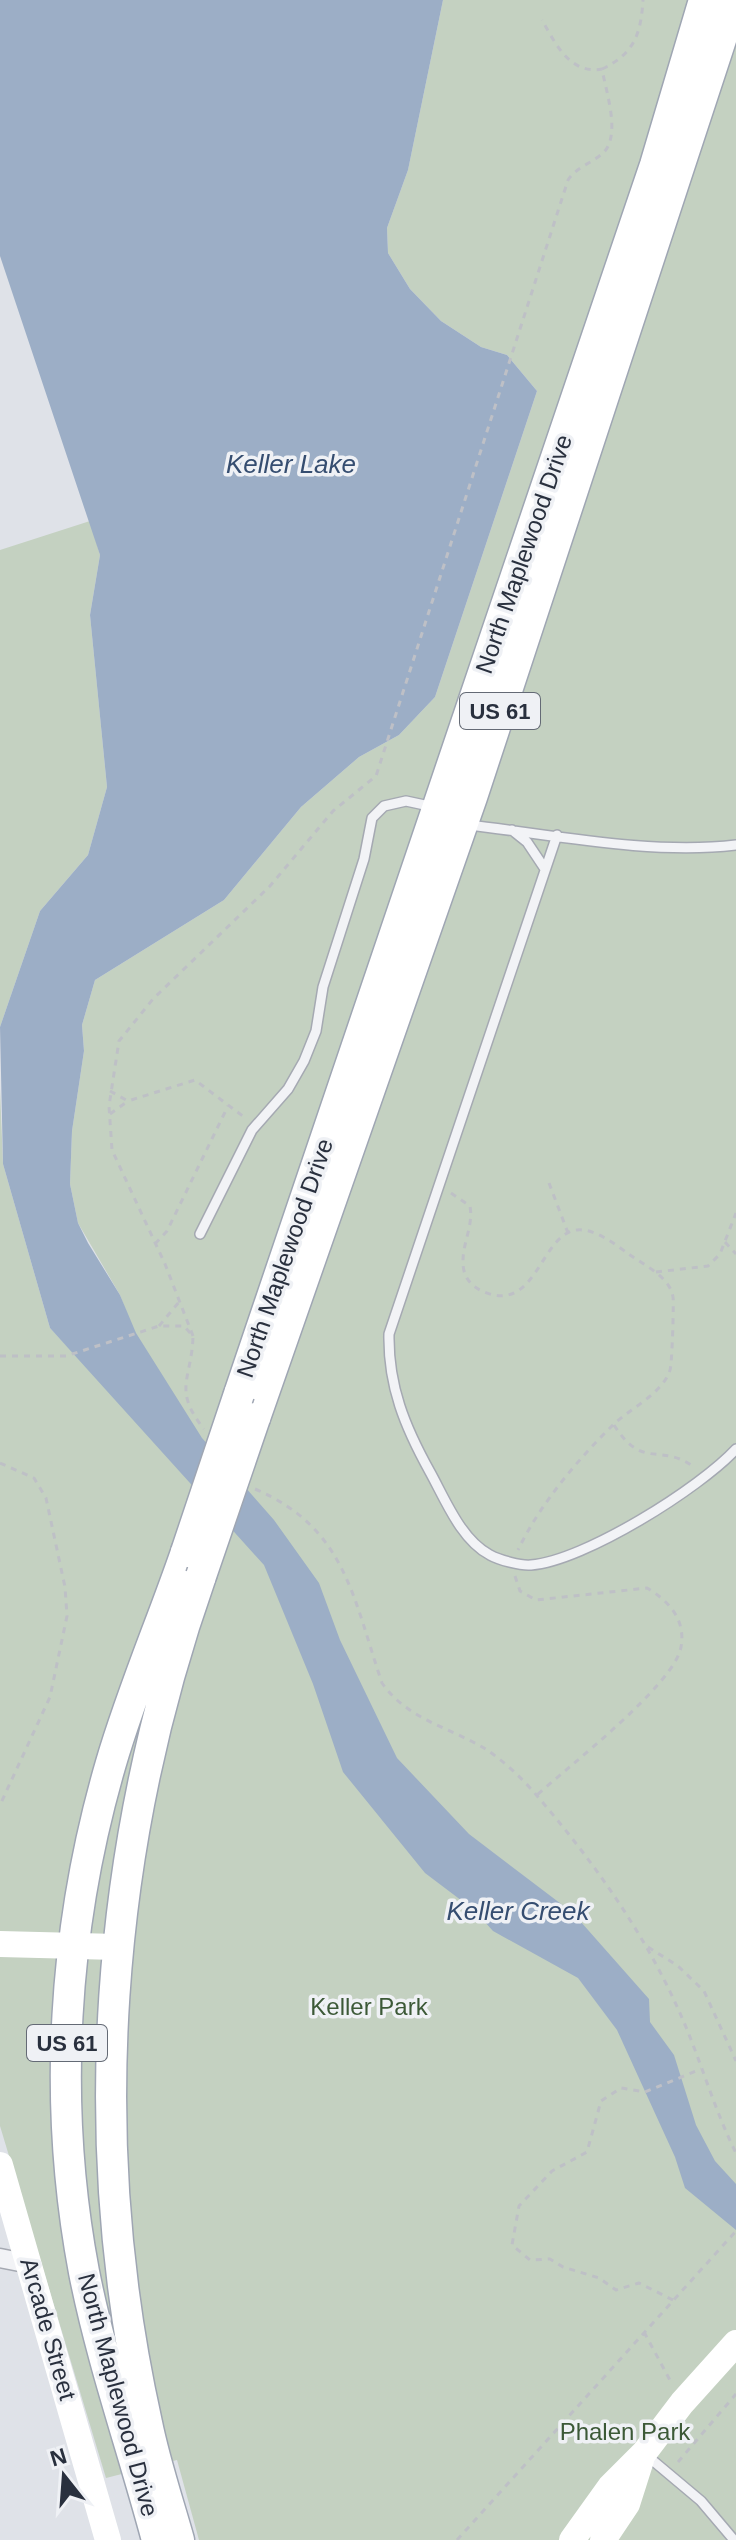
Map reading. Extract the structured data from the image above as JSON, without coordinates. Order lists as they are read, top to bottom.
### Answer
{
  "streets": {
    "main road": ["North Maplewood Drive", "US 61"],
    "street": ["Arcade Street"]
  },
  "water": ["Keller Lake", "Keller Creek"],
  "parks": ["Keller Park", "Phalen Park"],
  "north": "top"
}
